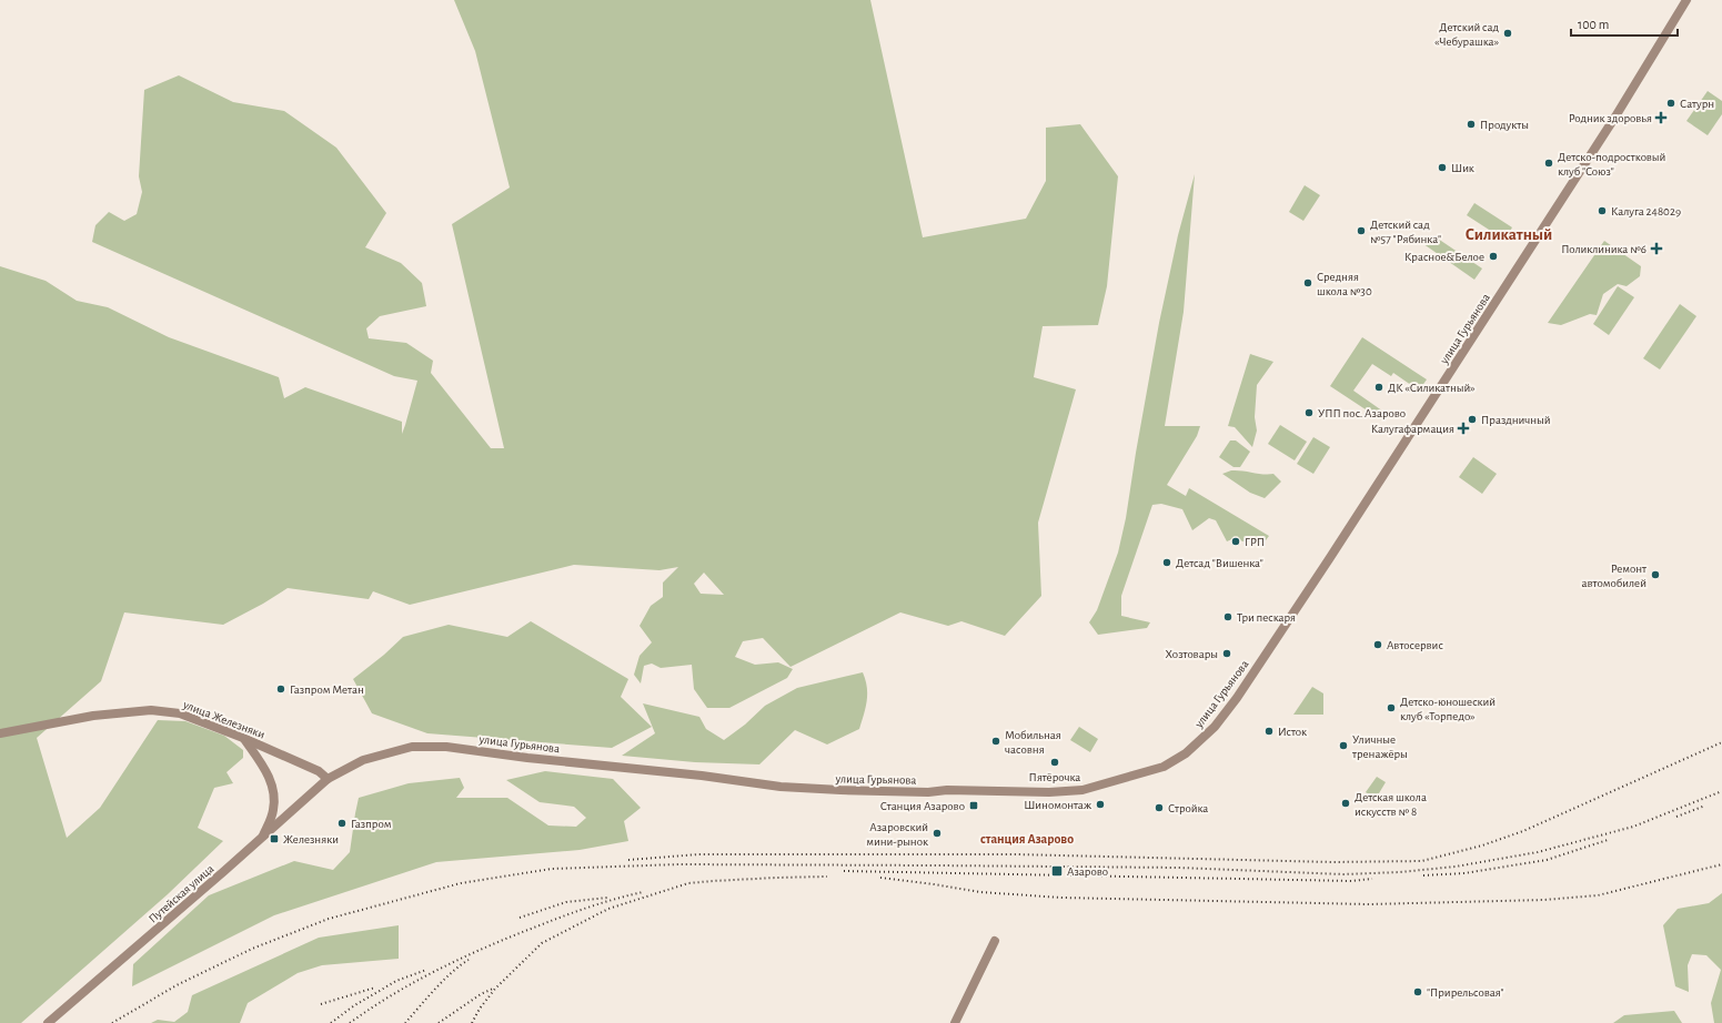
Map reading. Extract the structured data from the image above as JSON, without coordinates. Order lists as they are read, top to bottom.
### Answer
{
  "streets": {
    "street": ["улица Гурьянова", "улица Железняки", "Путейская улица"]
  },
  "crossings": [
    ["улица Гурьянова", "улица Железняки"],
    ["улица Гурьянова", "Путейская улица"],
    ["улица Железняки", "Путейская улица"]
  ],
  "districts": ["Силикатный", "станция Азарово"],
  "places": {
    "other": [
      "Детский сад «Чебурашка»",
      "Сатурн",
      "Продукты",
      "Детско-подростковый клуб \"Союз\"",
      "Шик",
      "Калуга 248029",
      "Детский сад №57 \"Рябинка\"",
      "Красное&Белое",
      "Средняя школа №30",
      "ДК «Силикатный»",
      "УПП пос. Азарово",
      "Праздничный",
      "ГРП",
      "Детсад \"Вишенка\"",
      "Ремонт автомобилей",
      "Три пескаря",
      "Автосервис",
      "Хозтовары",
      "Газпром Метан",
      "Детско-юношеский клуб «Торпедо»",
      "Исток",
      "Мобильная часовня",
      "Уличные тренажёры",
      "Пятёрочка",
      "Детская школа искусств № 8",
      "Шиномонтаж",
      "Стройка",
      "Газпром",
      "Азаровский мини-рынок",
      "\"Прирельсовая\""
    ],
    "health": ["Родник здоровья", "Поликлиника №6", "Калугафармация"],
    "transit": ["Станция Азарово", "Железняки", "Азарово"]
  },
  "scale_bar": "100 m"
}
